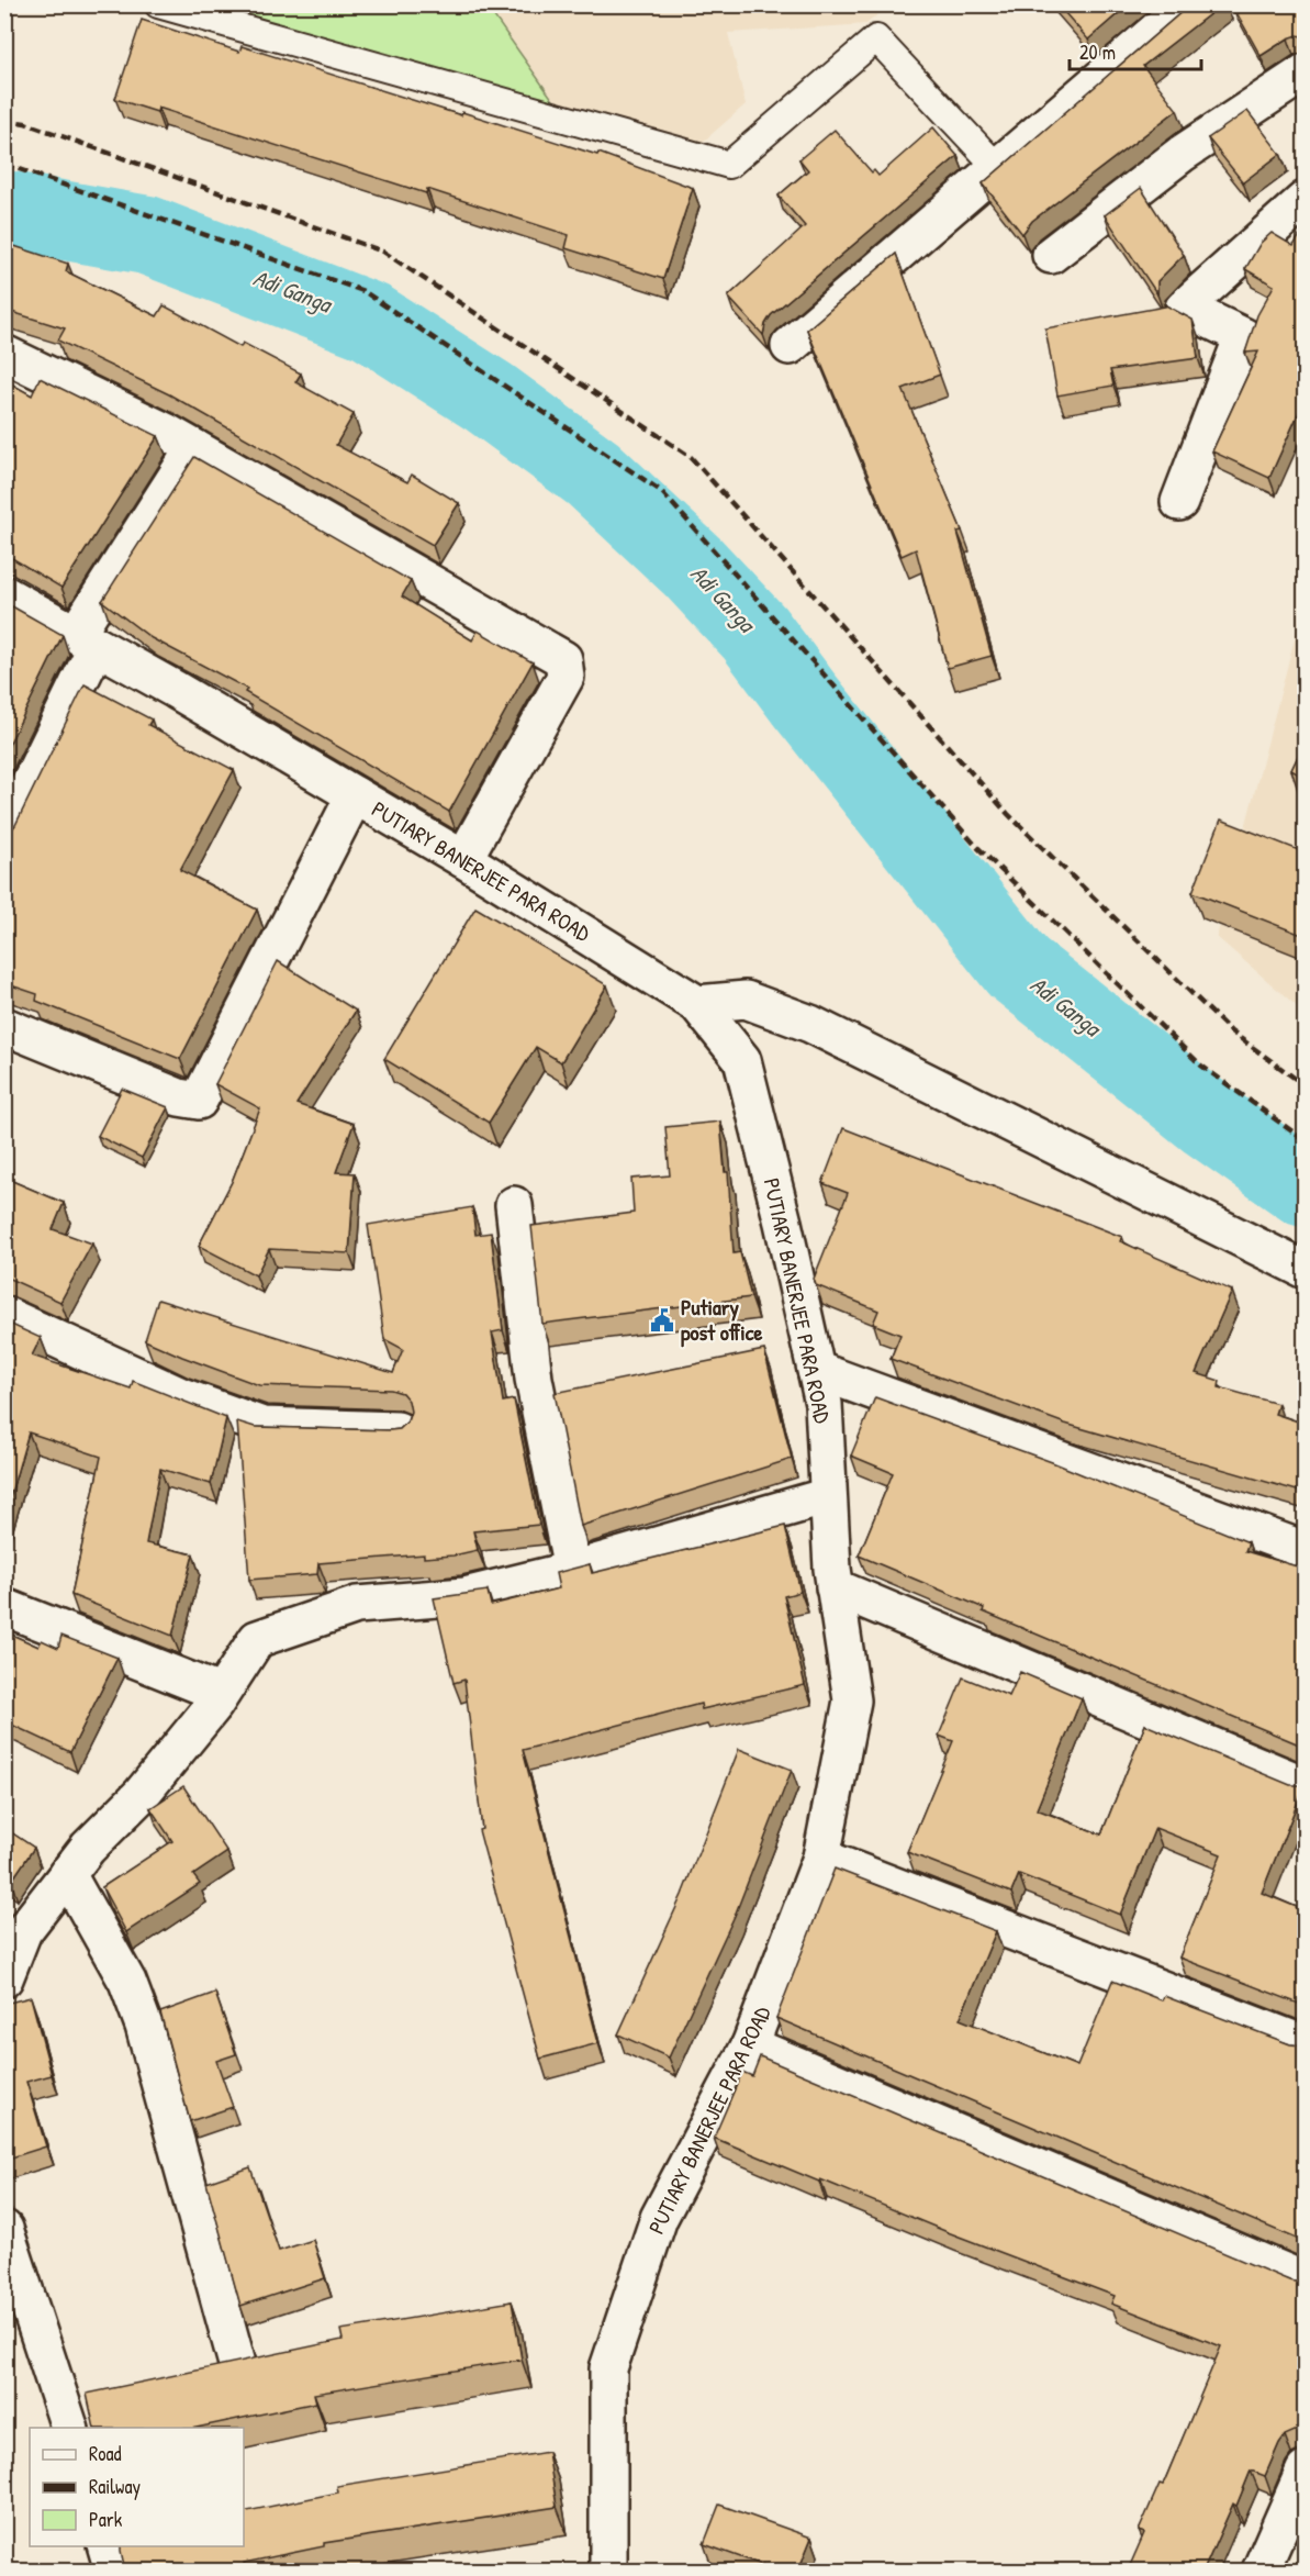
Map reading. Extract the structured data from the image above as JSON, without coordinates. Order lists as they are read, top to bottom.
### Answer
{
  "streets": {
    "street": ["PUTIARY BANERJEE PARA ROAD"]
  },
  "water": ["Adi Ganga"],
  "places": {
    "public building": ["Putiary post office"]
  },
  "legend": ["Road", "Railway", "Park"],
  "scale_bar": "20 m"
}
